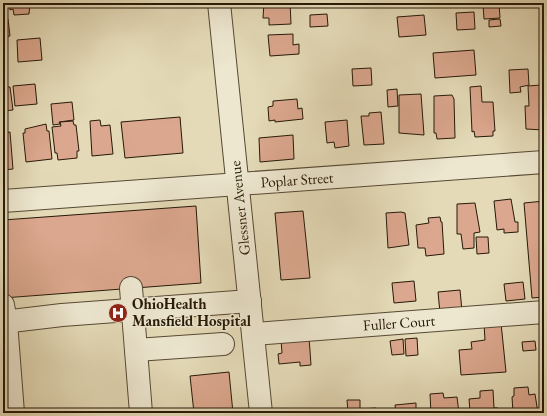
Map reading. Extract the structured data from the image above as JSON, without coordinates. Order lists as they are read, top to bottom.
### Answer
{
  "streets": {
    "street": ["Poplar Street", "Glessner Avenue", "Fuller Court"]
  },
  "crossings": [
    ["Poplar Street", "Glessner Avenue"],
    ["Glessner Avenue", "Fuller Court"]
  ],
  "places": {
    "hospital": ["OhioHealth Mansfield Hospital"]
  }
}
